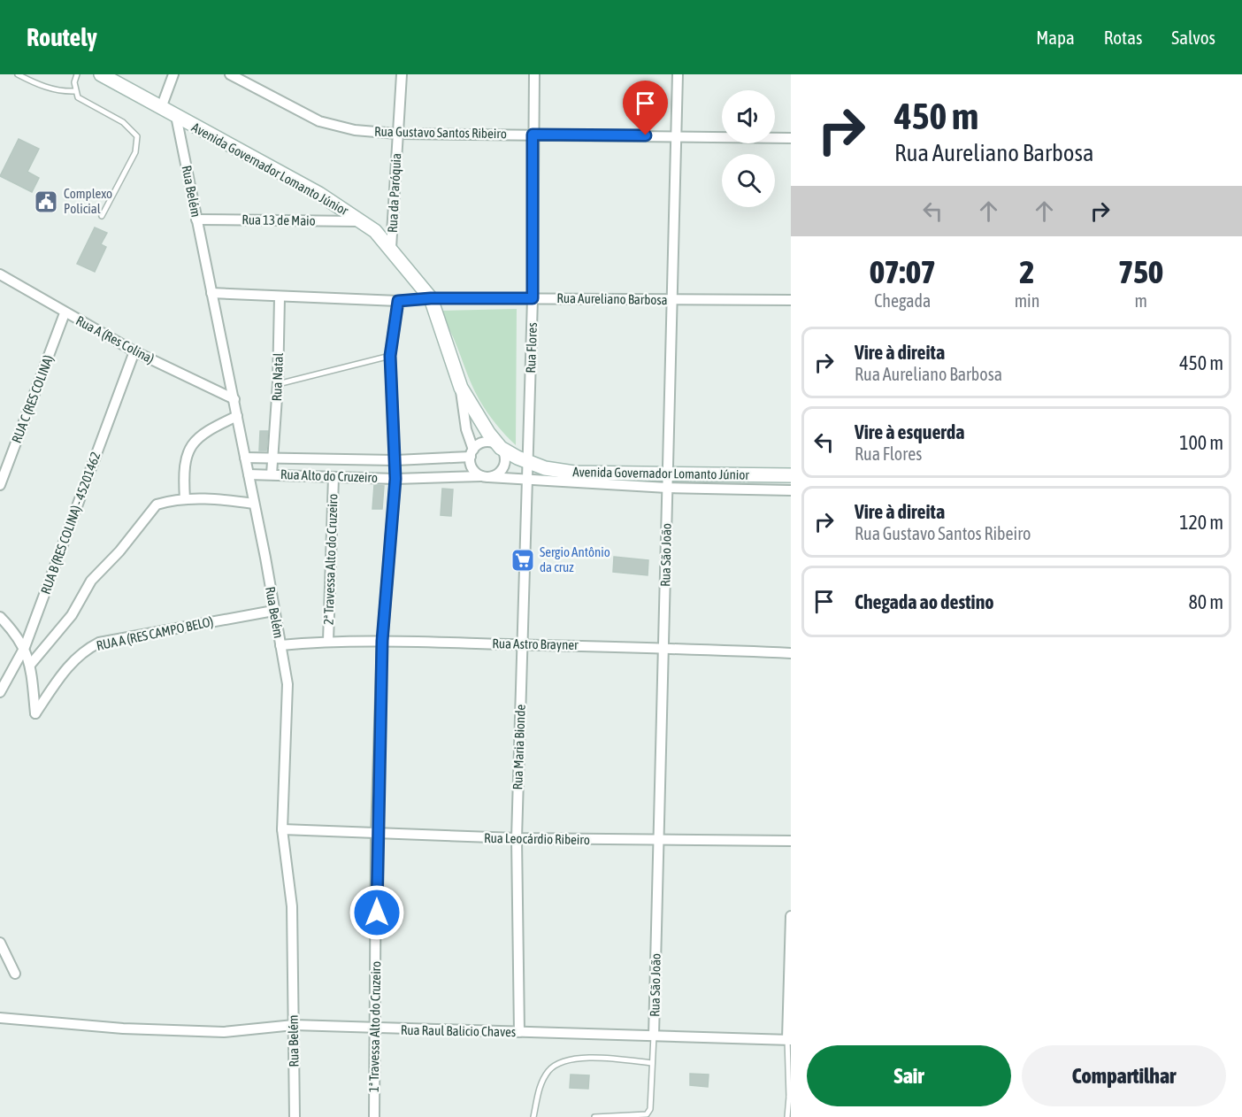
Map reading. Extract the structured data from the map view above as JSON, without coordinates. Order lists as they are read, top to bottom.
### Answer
{
  "streets": {
    "main road": ["Avenida Governador Lomanto Júnior"],
    "street": [
      "Rua Gustavo Santos Ribeiro",
      "Rua Belém",
      "Rua da Paróquia",
      "Rua 13 de Maio",
      "Rua Aureliano Barbosa",
      "Rua A (Res Colina)",
      "Rua Flores",
      "Rua Natal",
      "RUA C (RES COLINA)",
      "Rua Alto do Cruzeiro",
      "RUA B (RES COLINA) - 45201462",
      "Rua São João",
      "2ª Travessa Alto do Cruzeiro",
      "RUA A (RES CAMPO BELO)",
      "Rua Astro Brayner",
      "Rua Maria Bionde",
      "Rua Leocárdio Ribeiro",
      "1ª Travessa Alto do Cruzeiro",
      "Rua Raul Balicio Chaves"
    ]
  },
  "crossings": [
    ["Rua Gustavo Santos Ribeiro", "Rua da Paróquia"],
    ["Rua Gustavo Santos Ribeiro", "Rua Flores"],
    ["Rua Gustavo Santos Ribeiro", "Rua São João"],
    ["Avenida Governador Lomanto Júnior", "Rua Belém"],
    ["Avenida Governador Lomanto Júnior", "Rua da Paróquia"],
    ["Avenida Governador Lomanto Júnior", "Rua 13 de Maio"],
    ["Avenida Governador Lomanto Júnior", "Rua Aureliano Barbosa"],
    ["Avenida Governador Lomanto Júnior", "Rua Flores"],
    ["Avenida Governador Lomanto Júnior", "Rua Alto do Cruzeiro"],
    ["Avenida Governador Lomanto Júnior", "Rua São João"],
    ["Avenida Governador Lomanto Júnior", "Rua Maria Bionde"],
    ["Rua Belém", "Rua 13 de Maio"],
    ["Rua Belém", "Rua Aureliano Barbosa"],
    ["Rua Belém", "Rua A (Res Colina)"],
    ["Rua Belém", "Rua Alto do Cruzeiro"],
    ["Rua Belém", "RUA A (RES CAMPO BELO)"],
    ["Rua Belém", "Rua Astro Brayner"],
    ["Rua Belém", "Rua Leocárdio Ribeiro"],
    ["Rua Belém", "Rua Raul Balicio Chaves"],
    ["Rua Aureliano Barbosa", "Rua Flores"],
    ["Rua Aureliano Barbosa", "Rua Natal"],
    ["Rua Aureliano Barbosa", "Rua São João"],
    ["Rua Aureliano Barbosa", "1ª Travessa Alto do Cruzeiro"],
    ["Rua A (Res Colina)", "RUA C (RES COLINA)"],
    ["Rua A (Res Colina)", "RUA B (RES COLINA) - 45201462"],
    ["Rua Flores", "Rua Maria Bionde"],
    ["Rua Natal", "Rua Alto do Cruzeiro"],
    ["Rua Alto do Cruzeiro", "Rua São João"],
    ["Rua Alto do Cruzeiro", "2ª Travessa Alto do Cruzeiro"],
    ["Rua Alto do Cruzeiro", "Rua Maria Bionde"],
    ["Rua Alto do Cruzeiro", "1ª Travessa Alto do Cruzeiro"],
    ["Rua São João", "Rua Astro Brayner"],
    ["Rua São João", "Rua Leocárdio Ribeiro"],
    ["Rua São João", "Rua Raul Balicio Chaves"],
    ["2ª Travessa Alto do Cruzeiro", "Rua Astro Brayner"],
    ["Rua Astro Brayner", "Rua Maria Bionde"],
    ["Rua Astro Brayner", "1ª Travessa Alto do Cruzeiro"],
    ["Rua Maria Bionde", "Rua Leocárdio Ribeiro"],
    ["Rua Maria Bionde", "Rua Raul Balicio Chaves"],
    ["Rua Leocárdio Ribeiro", "1ª Travessa Alto do Cruzeiro"],
    ["1ª Travessa Alto do Cruzeiro", "Rua Raul Balicio Chaves"]
  ],
  "places": {
    "public building": ["Complexo Policial"],
    "supermarket": ["Sergio Antônio da cruz"]
  },
  "page": {
    "header": "Routely",
    "nav": ["Mapa", "Rotas", "Salvos"],
    "turn": ["450 m", "Rua Aureliano Barbosa"],
    "eta": [
      "07:07",
      "Chegada",
      "2",
      "min",
      "750",
      "m"
    ],
    "list": [
      {
        "name": "Vire à direita",
        "note": "Rua Aureliano Barbosa",
        "value": "450 m"
      },
      {
        "name": "Vire à esquerda",
        "note": "Rua Flores",
        "value": "100 m"
      },
      {
        "name": "Vire à direita",
        "note": "Rua Gustavo Santos Ribeiro",
        "value": "120 m"
      },
      {
        "name": "Chegada ao destino",
        "value": "80 m"
      }
    ],
    "buttons": ["Sair", "Compartilhar"]
  }
}
